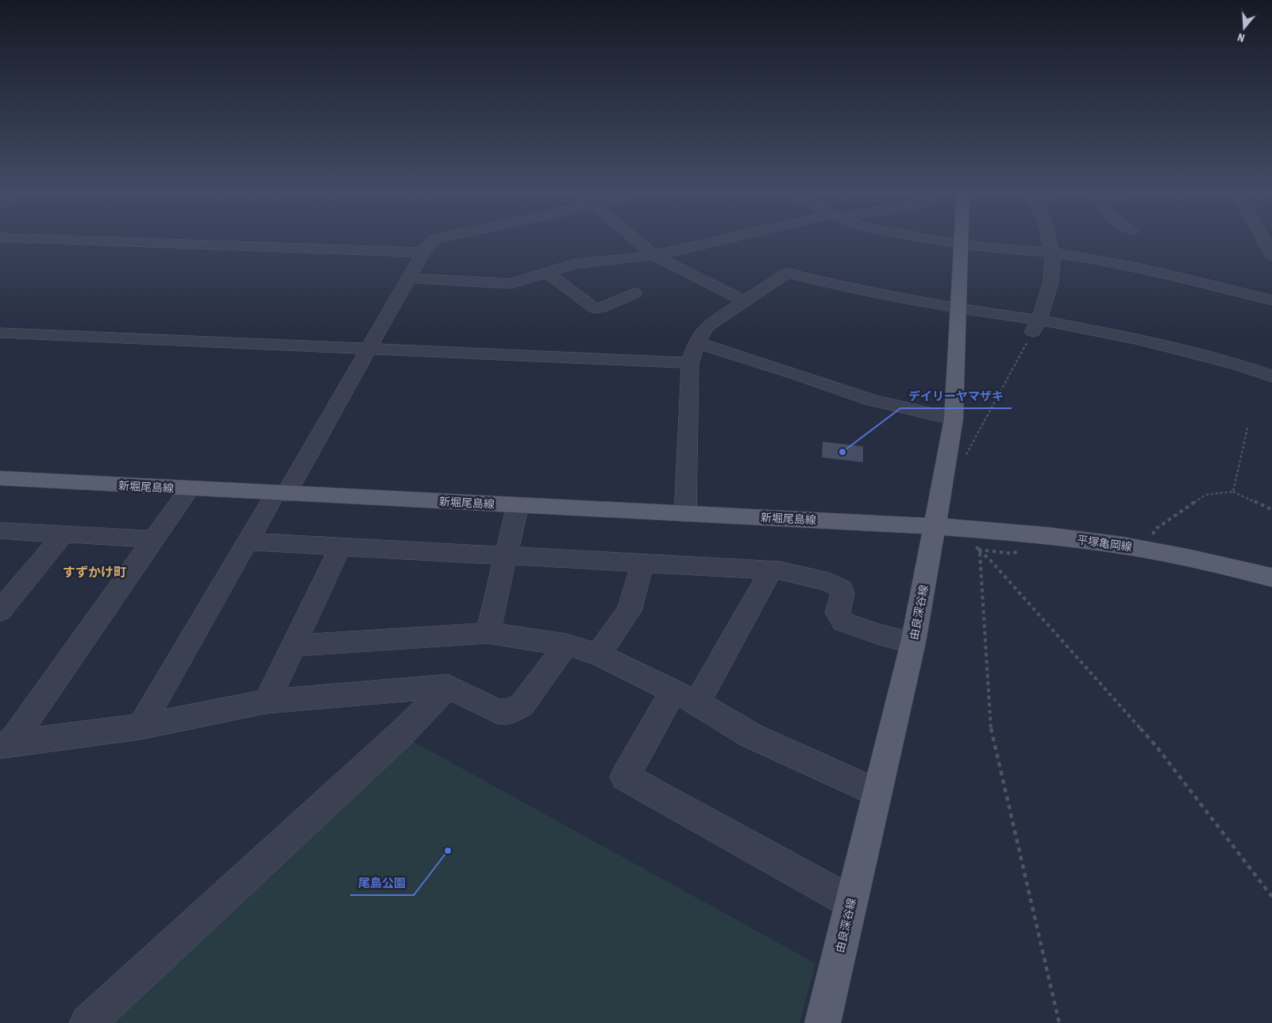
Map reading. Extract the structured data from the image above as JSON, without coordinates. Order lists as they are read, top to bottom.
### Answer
{
  "streets": {
    "main road": ["新堀尾島線", "平塚亀岡線", "由良深谷線"]
  },
  "crossings": [
    ["新堀尾島線", "平塚亀岡線"],
    ["新堀尾島線", "由良深谷線"],
    ["平塚亀岡線", "由良深谷線"]
  ],
  "districts": ["すずかけ町"],
  "places": ["デイリーヤマザキ", "尾島公園"],
  "north": "bottom"
}
